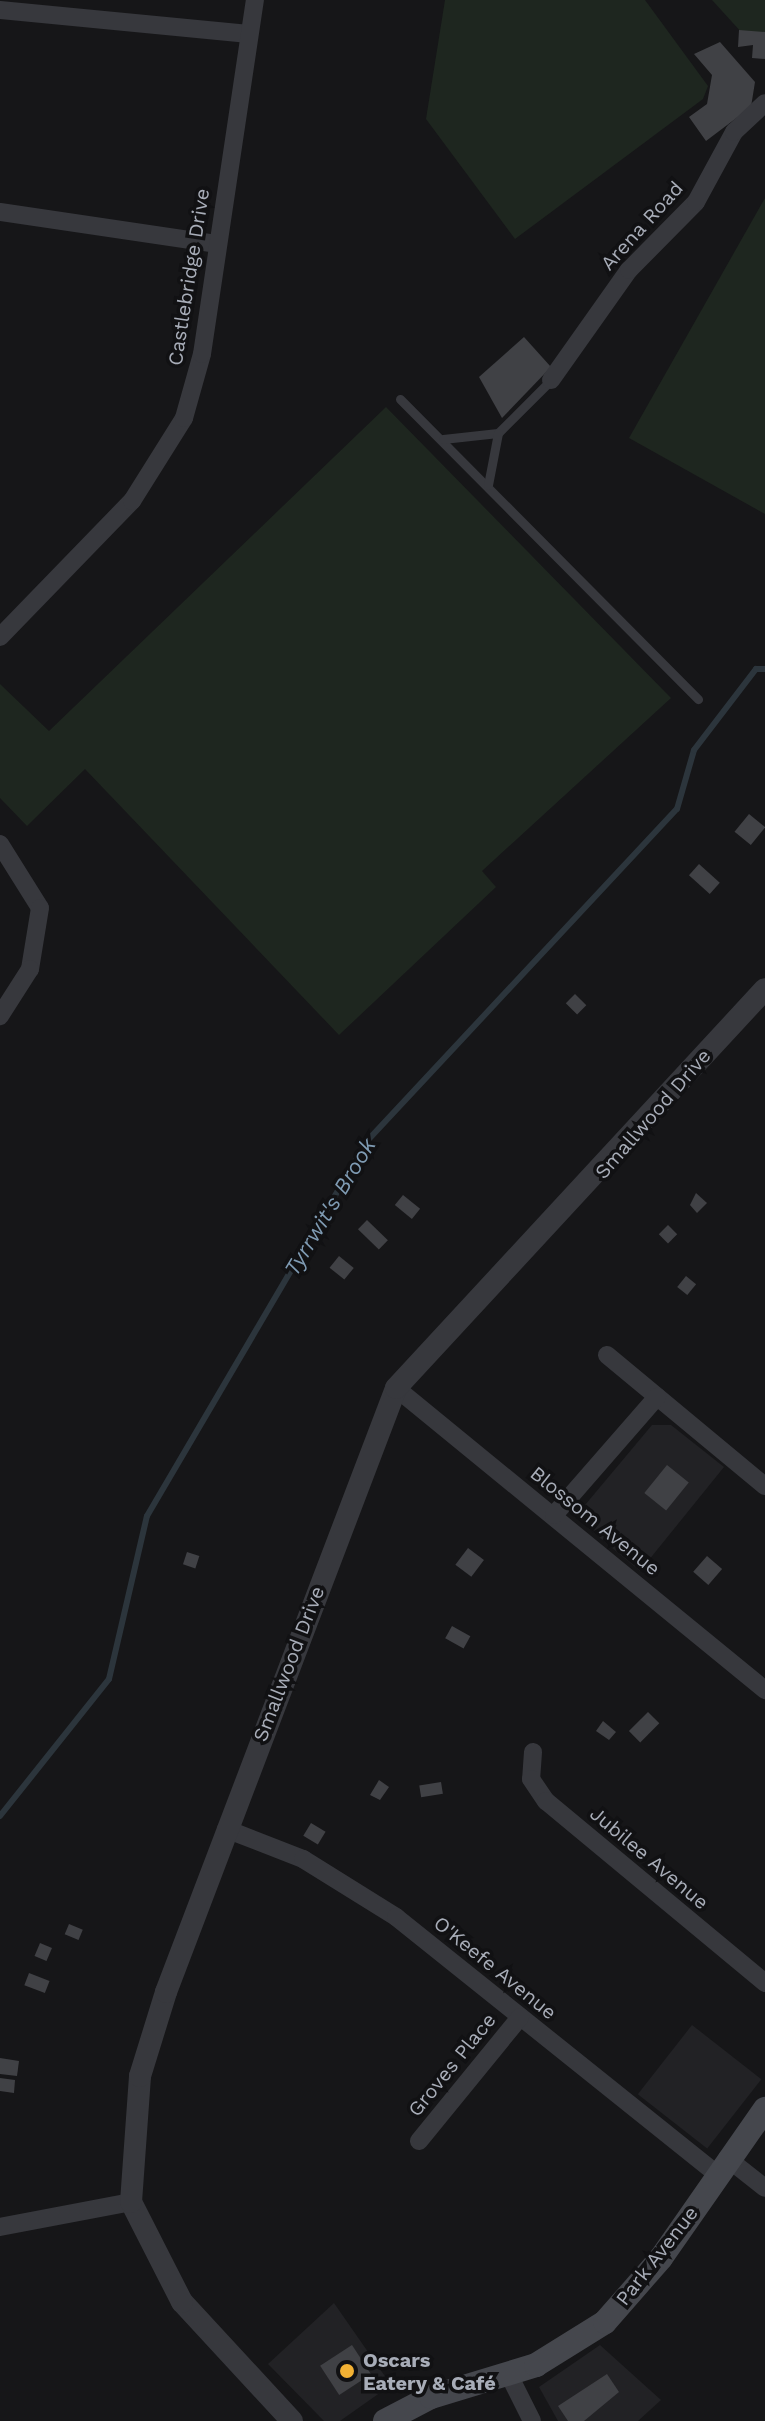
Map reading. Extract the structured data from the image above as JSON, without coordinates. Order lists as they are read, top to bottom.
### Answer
{
  "streets": {
    "main road": ["Park Avenue"],
    "street": [
      "Arena Road",
      "Castlebridge Drive",
      "Smallwood Drive",
      "Blossom Avenue",
      "Jubilee Avenue",
      "O'Keefe Avenue",
      "Groves Place"
    ]
  },
  "crossings": [
    ["Smallwood Drive", "Blossom Avenue"],
    ["Smallwood Drive", "O'Keefe Avenue"],
    ["O'Keefe Avenue", "Groves Place"],
    ["O'Keefe Avenue", "Park Avenue"]
  ],
  "water": ["Tyrrwit's Brook"],
  "places": ["Oscars Eatery & Café"]
}
